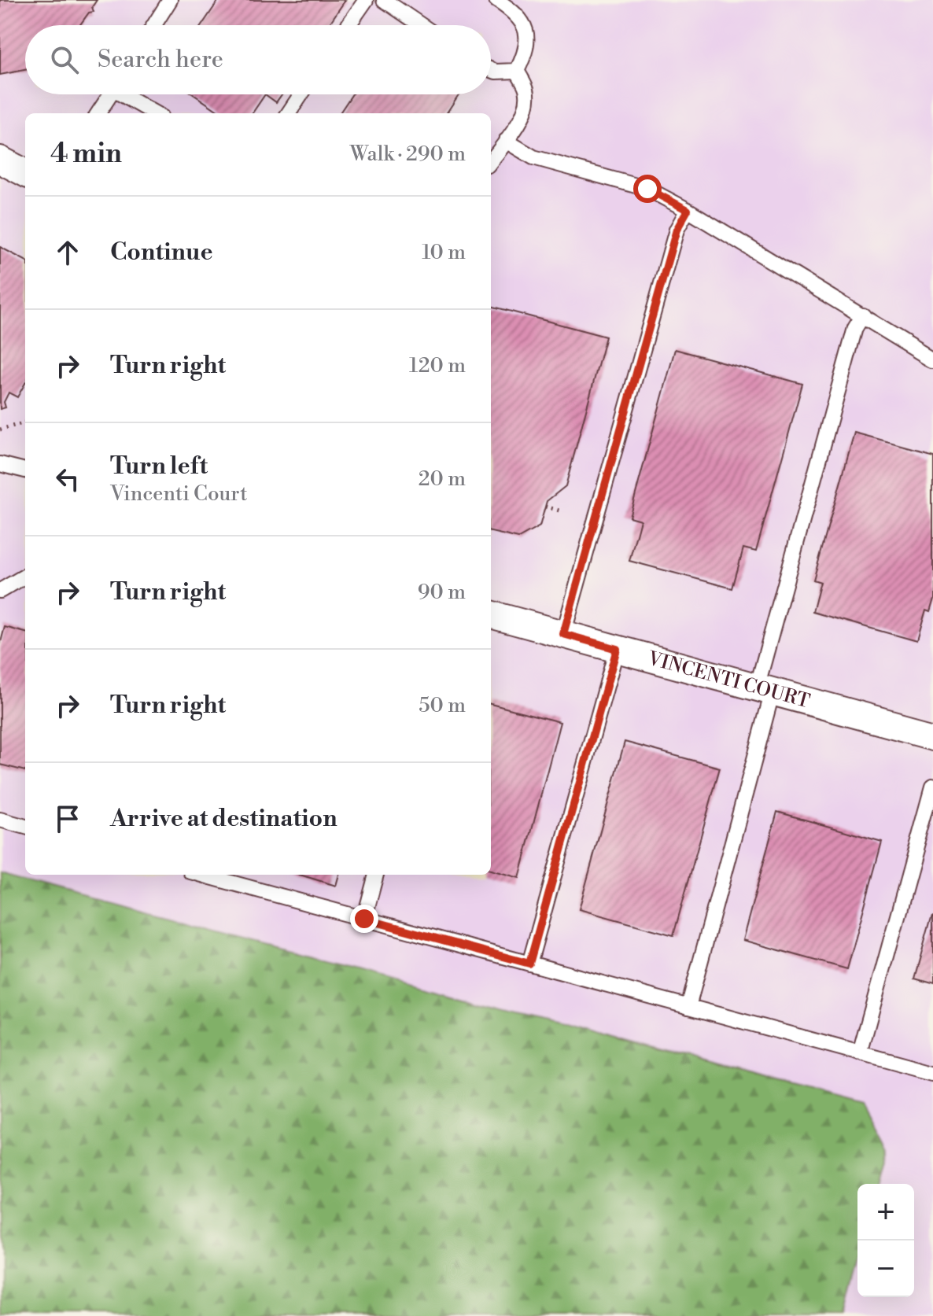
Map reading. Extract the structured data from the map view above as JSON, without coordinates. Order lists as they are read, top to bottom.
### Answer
{
  "streets": {
    "street": ["VINCENTI COURT"]
  },
  "page": {
    "search": "Search here",
    "heading": ["4 min", "Walk · 290 m"],
    "list": [
      ["Continue", "10 m"],
      ["Turn right", "120 m"],
      ["Turn left", "Vincenti Court", "20 m"],
      ["Turn right", "90 m"],
      ["Turn right", "50 m"],
      "Arrive at destination"
    ],
    "map_buttons": ["+", "−"]
  }
}
